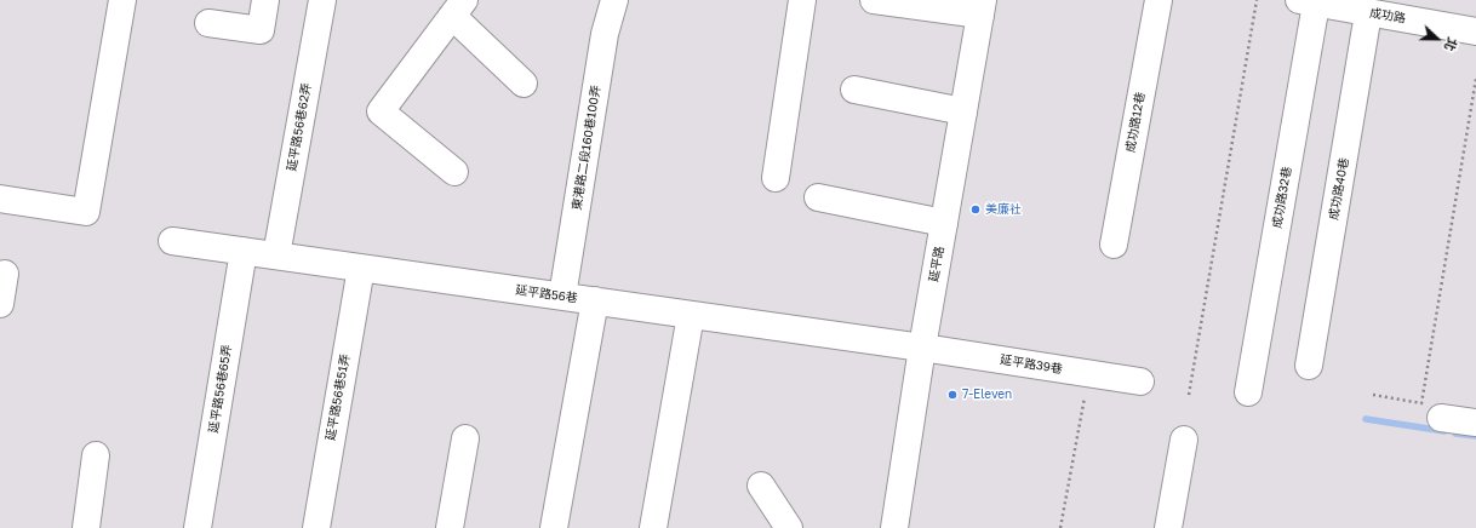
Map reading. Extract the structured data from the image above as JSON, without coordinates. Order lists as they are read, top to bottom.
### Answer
{
  "streets": {
    "street": [
      "成功路",
      "成功路12巷",
      "延平路56巷62弄",
      "東港路二段160巷100弄",
      "成功路40巷",
      "成功路32巷",
      "延平路",
      "延平路56巷",
      "延平路39巷",
      "延平路56巷65弄",
      "延平路56巷51弄"
    ]
  },
  "crossings": [
    ["成功路", "成功路40巷"],
    ["成功路", "成功路32巷"],
    ["延平路56巷62弄", "延平路56巷"],
    ["東港路二段160巷100弄", "延平路56巷"],
    ["延平路", "延平路56巷"],
    ["延平路", "延平路39巷"],
    ["延平路56巷", "延平路39巷"],
    ["延平路56巷", "延平路56巷65弄"],
    ["延平路56巷", "延平路56巷51弄"]
  ],
  "places": ["美廉社", "7-Eleven"],
  "north": "right"
}
